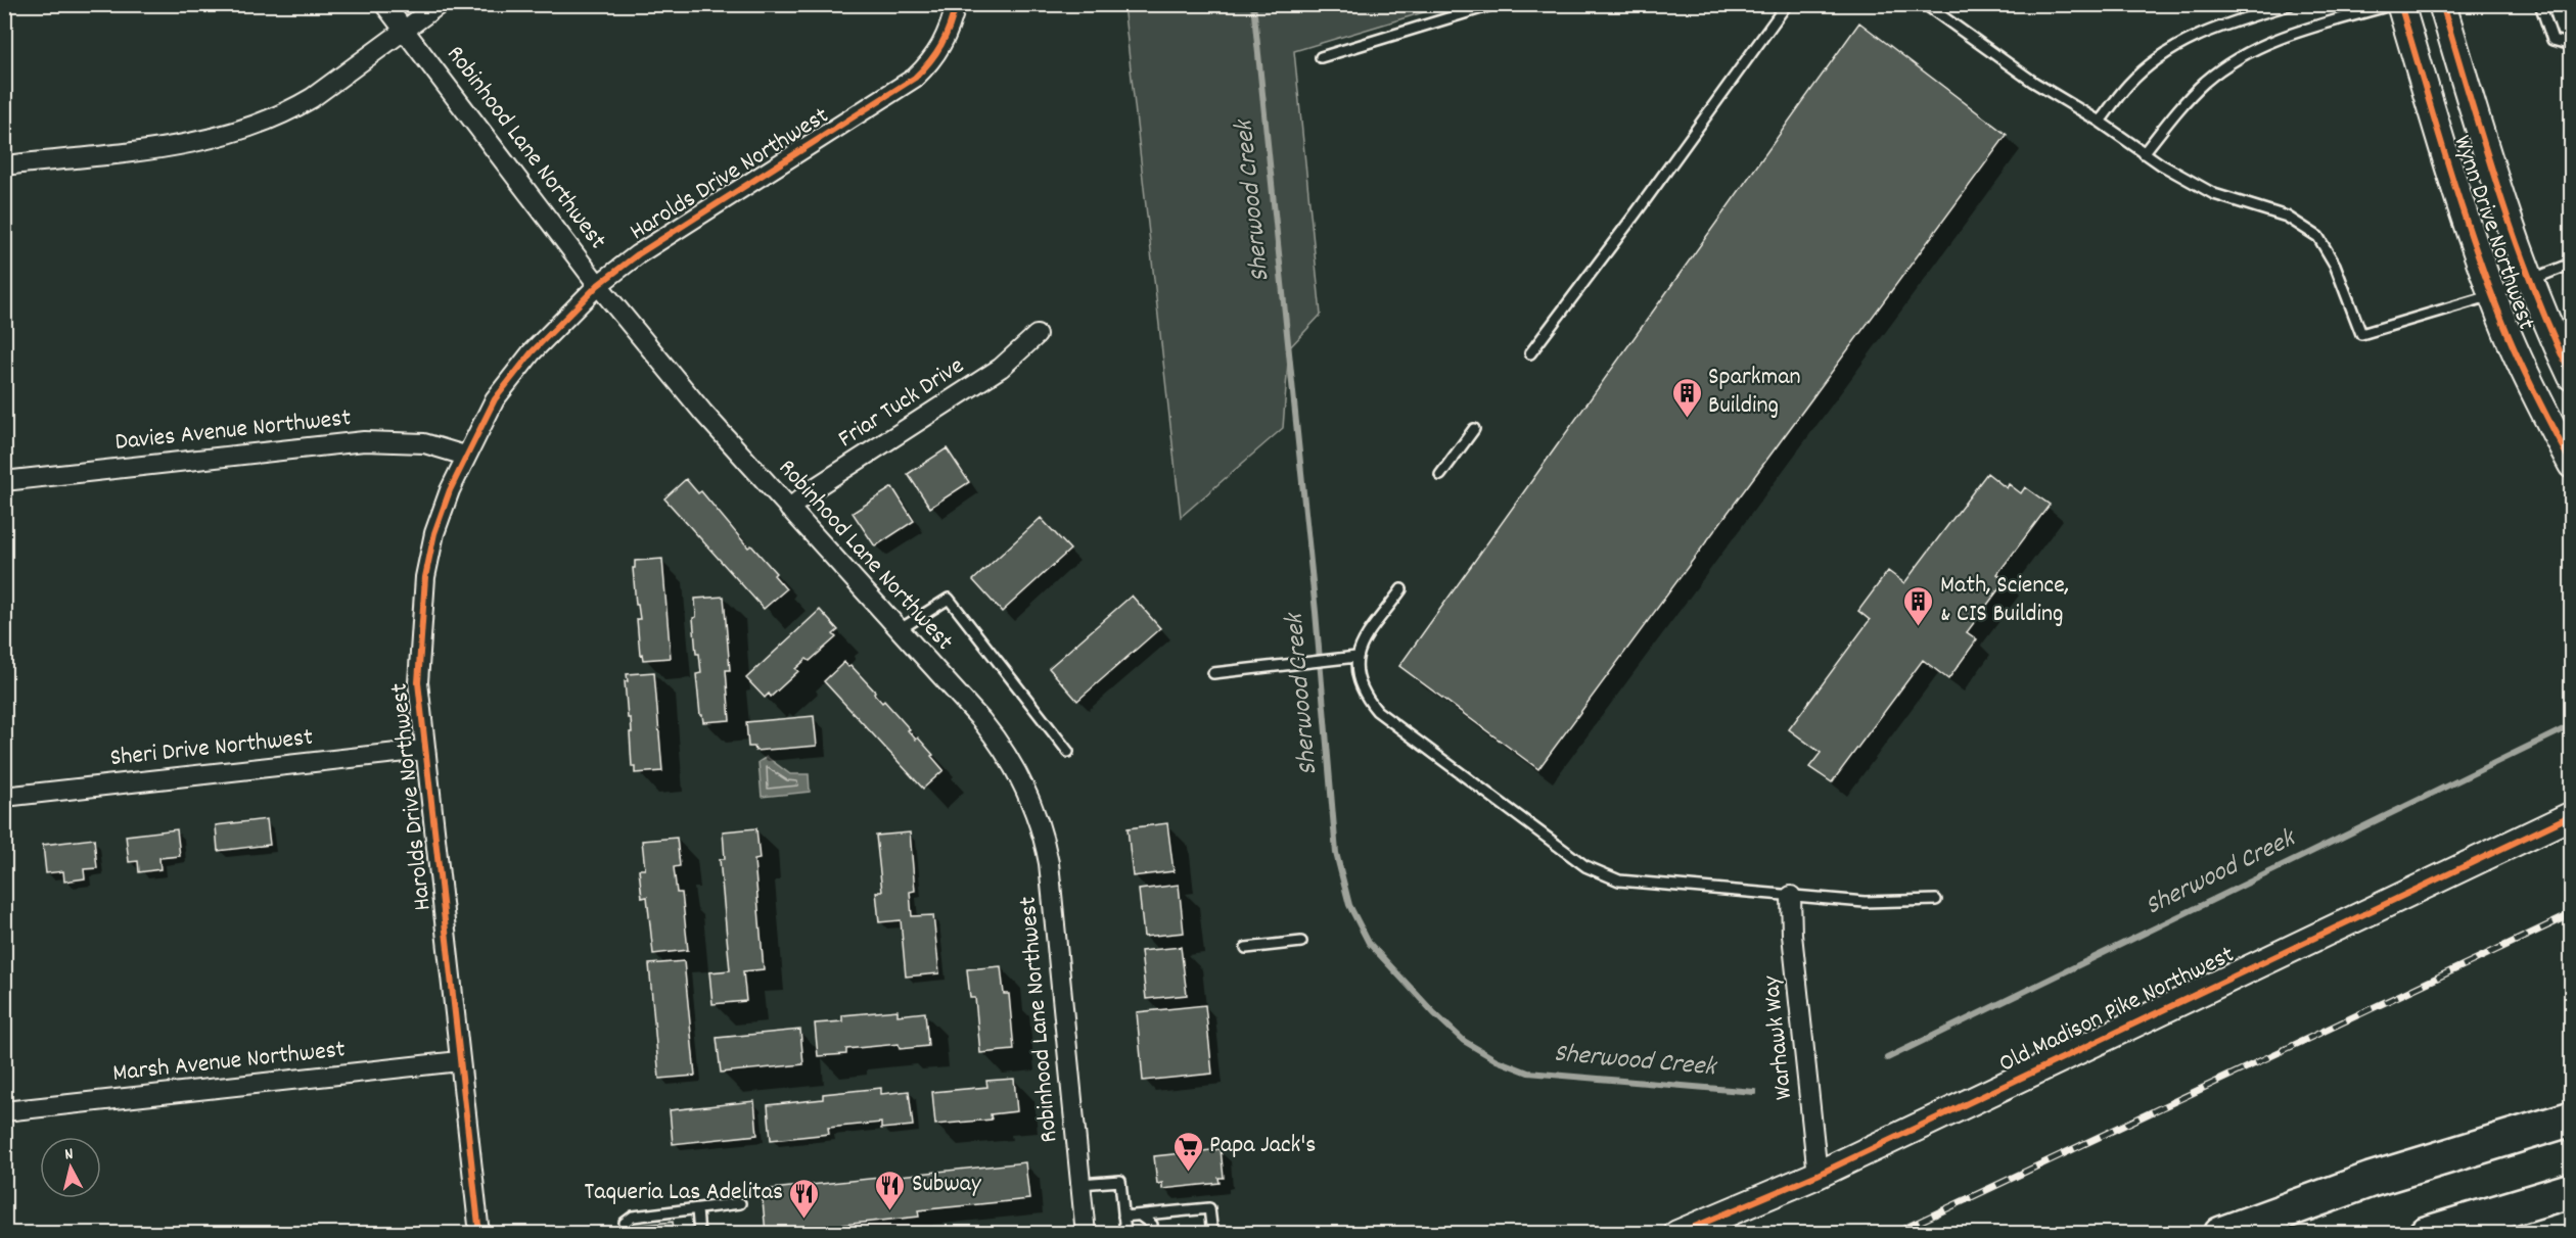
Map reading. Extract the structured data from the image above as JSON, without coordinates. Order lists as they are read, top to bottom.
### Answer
{
  "streets": {
    "main road": ["Wynn Drive Northwest", "Old Madison Pike Northwest"],
    "street": [
      "Robinhood Lane Northwest",
      "Harolds Drive Northwest",
      "Friar Tuck Drive",
      "Davies Avenue Northwest",
      "Sheri Drive Northwest",
      "Warhawk Way",
      "Marsh Avenue Northwest"
    ]
  },
  "crossings": [
    ["Robinhood Lane Northwest", "Harolds Drive Northwest"],
    ["Robinhood Lane Northwest", "Friar Tuck Drive"],
    ["Harolds Drive Northwest", "Davies Avenue Northwest"],
    ["Harolds Drive Northwest", "Sheri Drive Northwest"],
    ["Harolds Drive Northwest", "Marsh Avenue Northwest"],
    ["Old Madison Pike Northwest", "Warhawk Way"]
  ],
  "water": ["Sherwood Creek"],
  "places": {
    "building": ["Sparkman Building", "Math, Science, & CIS Building"],
    "supermarket": ["Papa Jack's"],
    "restaurant": ["Subway", "Taqueria Las Adelitas"]
  },
  "north": "top"
}
